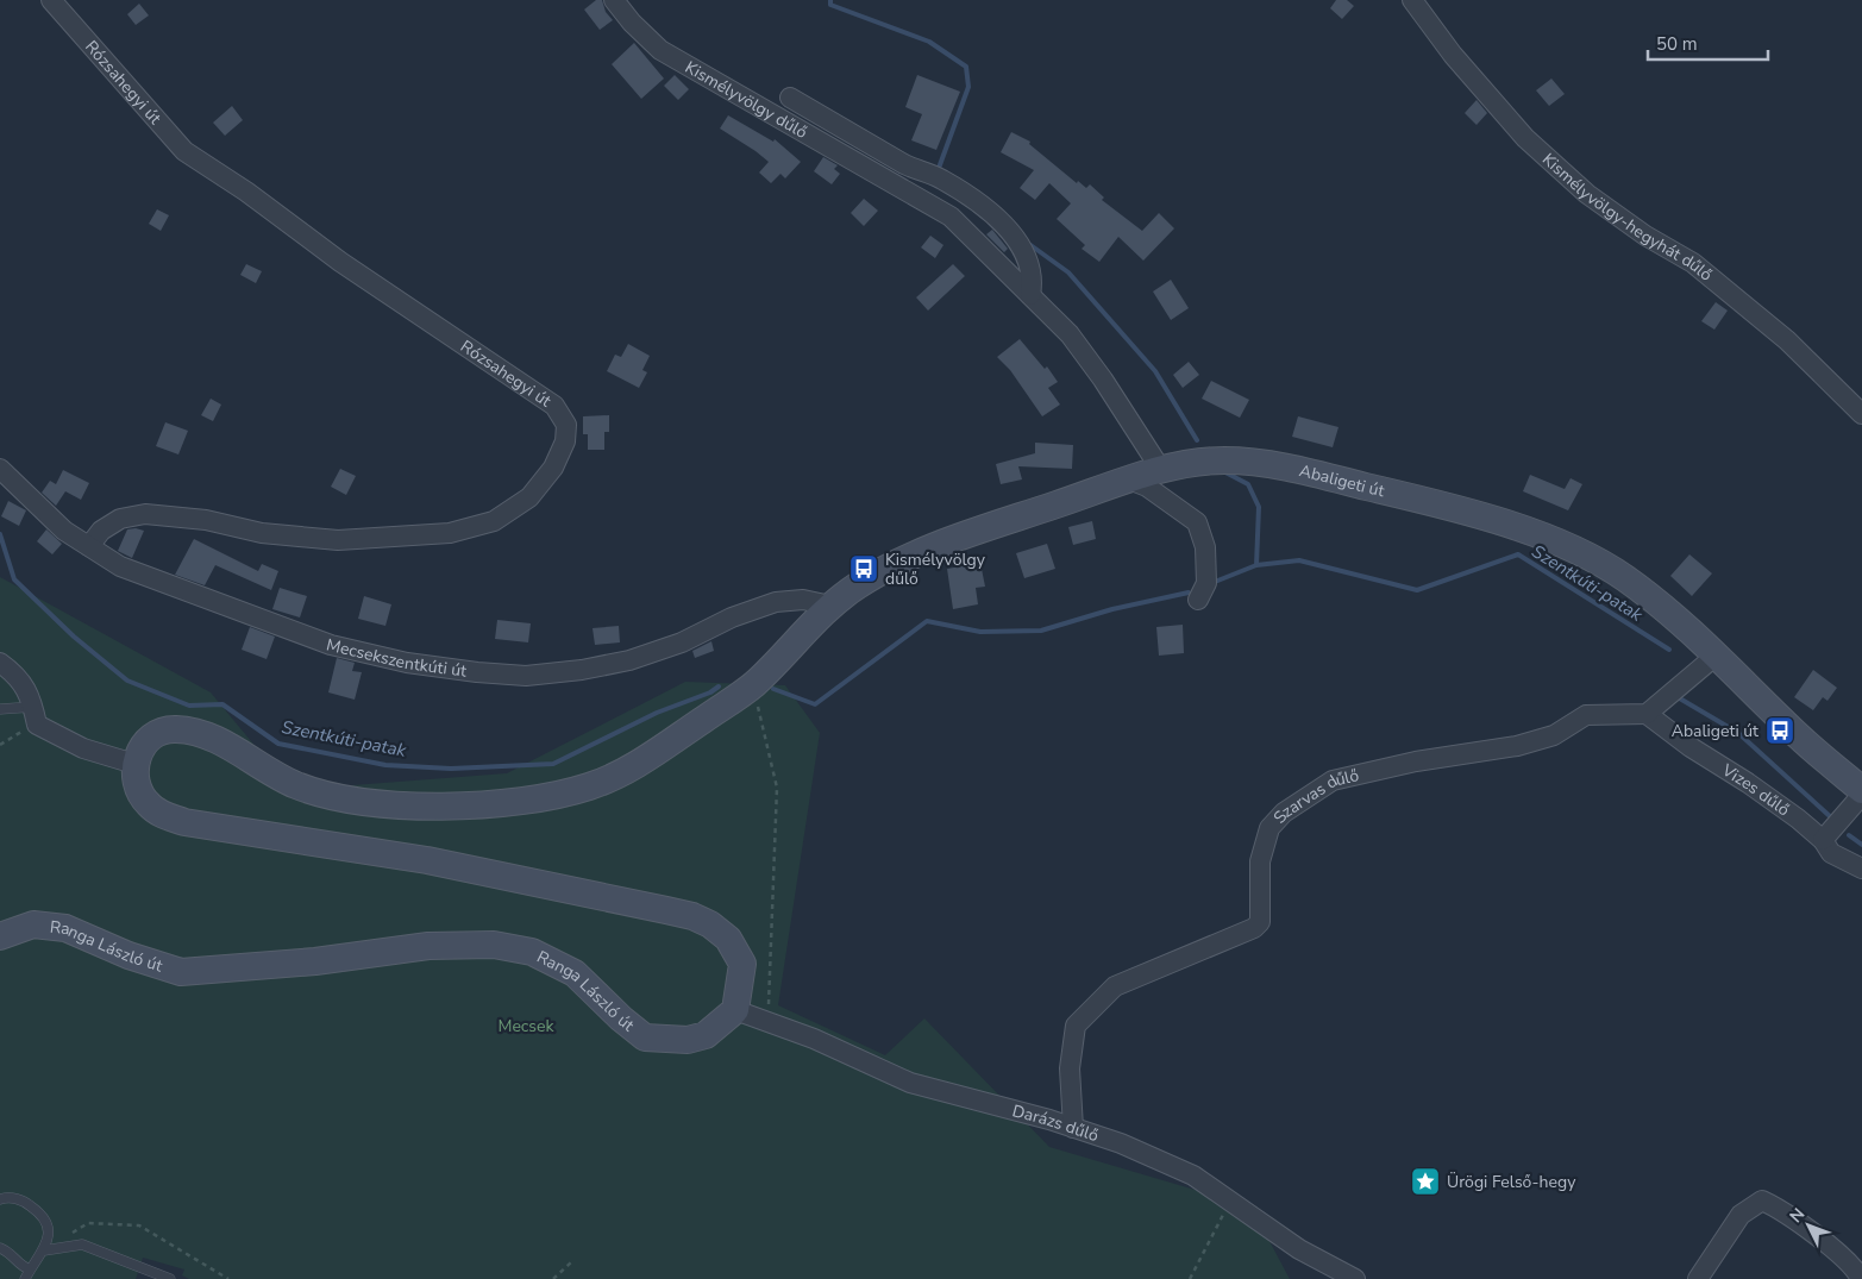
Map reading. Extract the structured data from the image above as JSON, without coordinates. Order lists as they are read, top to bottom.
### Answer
{
  "streets": {
    "main road": ["Abaligeti út", "Ranga László út"],
    "street": [
      "Rózsahegyi út",
      "Kismélyvölgy dűlő",
      "Kismélyvölgy-hegyhát dűlő",
      "Mecsekszentkúti út",
      "Vizes dűlő",
      "Szarvas dűlő",
      "Darázs dűlő"
    ]
  },
  "crossings": [
    ["Rózsahegyi út", "Mecsekszentkúti út"],
    ["Kismélyvölgy dűlő", "Abaligeti út"],
    ["Abaligeti út", "Mecsekszentkúti út"],
    ["Vizes dűlő", "Szarvas dűlő"],
    ["Szarvas dűlő", "Darázs dűlő"],
    ["Ranga László út", "Darázs dűlő"]
  ],
  "water": ["Szentkúti-patak"],
  "parks": ["Mecsek"],
  "places": {
    "bus stop": ["Kismélyvölgy dűlő", "Abaligeti út"],
    "place": ["Ürögi Felső-hegy"]
  },
  "scale_bar": "50 m",
  "north": "top left"
}
